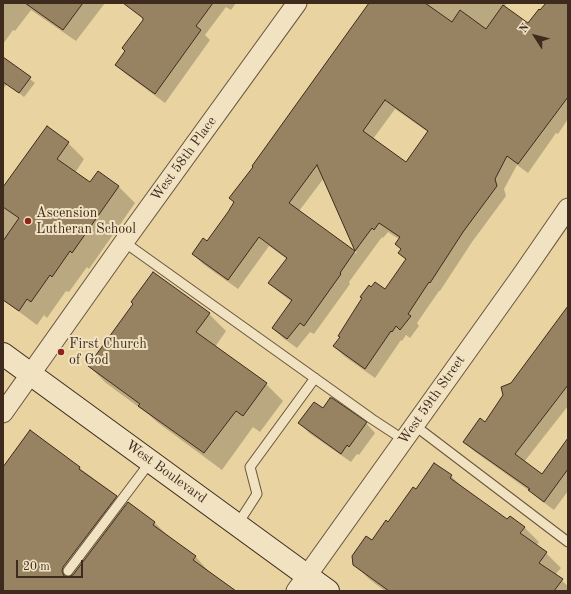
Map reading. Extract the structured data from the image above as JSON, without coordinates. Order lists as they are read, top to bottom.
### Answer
{
  "streets": {
    "main road": ["West Boulevard"],
    "street": ["West 58th Place", "West 59th Street"]
  },
  "crossings": [
    ["West 58th Place", "West Boulevard"],
    ["West 59th Street", "West Boulevard"]
  ],
  "places": ["Ascension Lutheran School", "First Church of God"],
  "scale_bar": "20 m",
  "north": "top left"
}
